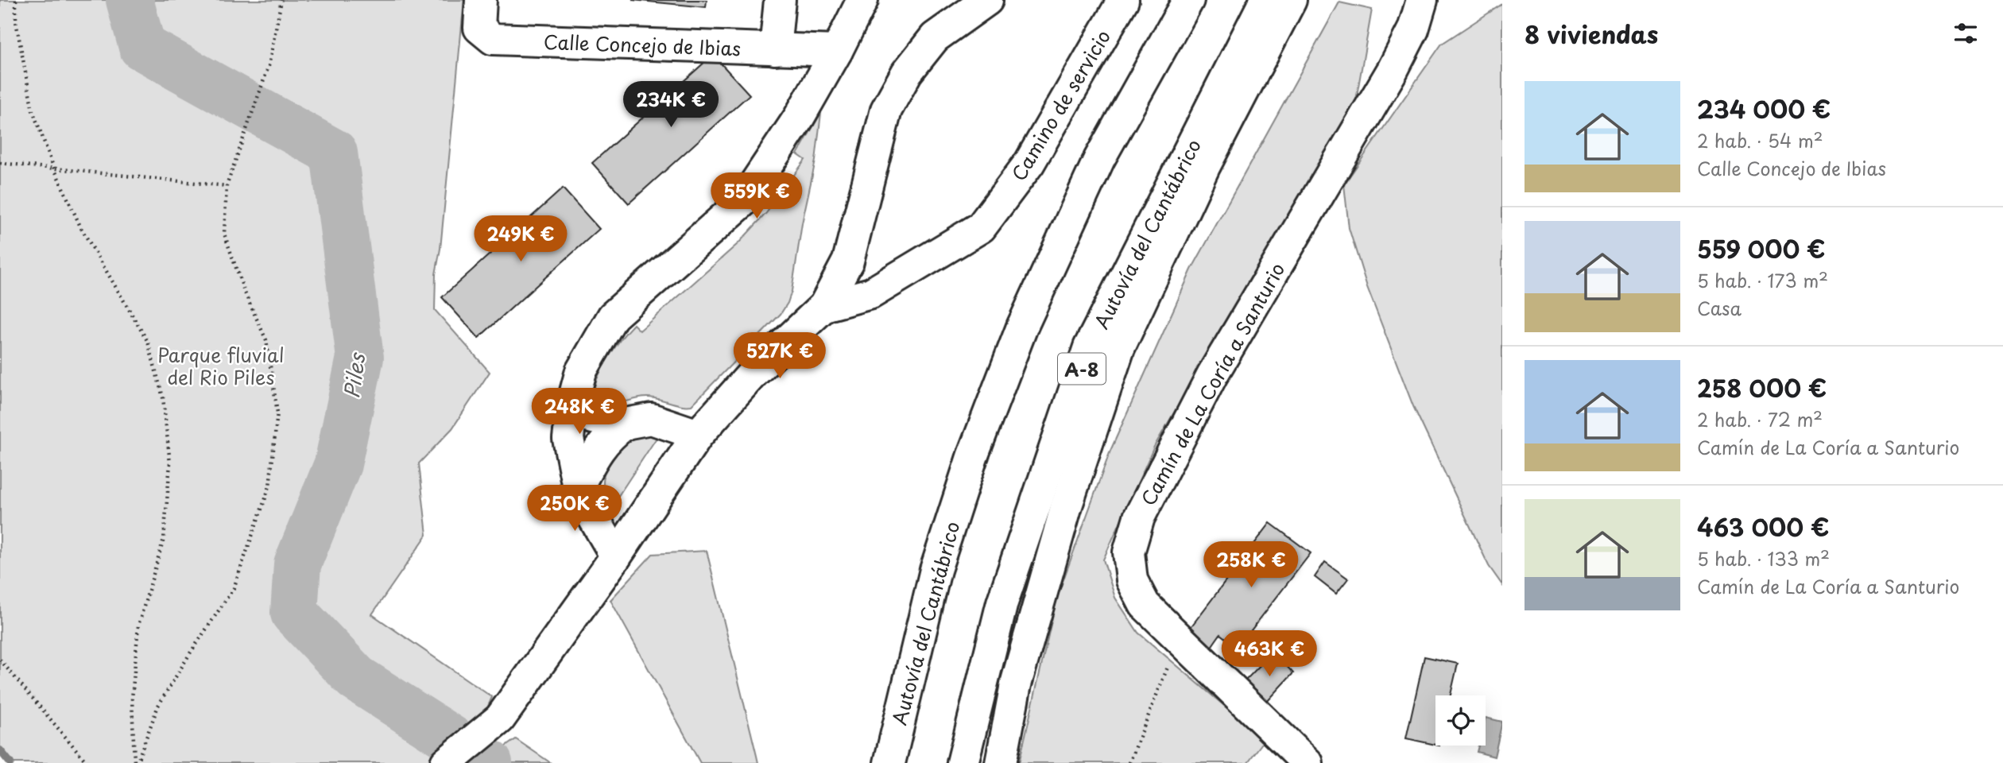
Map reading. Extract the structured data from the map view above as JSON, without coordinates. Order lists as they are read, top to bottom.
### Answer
{
  "streets": {
    "main road": [
      "Calle Concejo de Ibias",
      "Camino de servicio",
      "Autovía del Cantábrico",
      "A-8",
      "Camín de La Coría a Santurio"
    ]
  },
  "water": ["Piles"],
  "parks": ["Parque fluvial del Rio Piles"],
  "page": {
    "heading": "8 viviendas",
    "list": [
      {
        "name": "234 000 €",
        "note": "2 hab. · 54 m² · Calle Concejo de Ibias"
      },
      {
        "name": "559 000 €",
        "note": "5 hab. · 173 m² · Casa"
      },
      {
        "name": "258 000 €",
        "note": "2 hab. · 72 m² · Camín de La Coría a Santurio"
      },
      {
        "name": "463 000 €",
        "note": "5 hab. · 133 m² · Camín de La Coría a Santurio"
      }
    ],
    "price": [
      "234K €",
      "559K €",
      "249K €",
      "527K €",
      "248K €",
      "250K €",
      "258K €",
      "463K €"
    ]
  }
}
